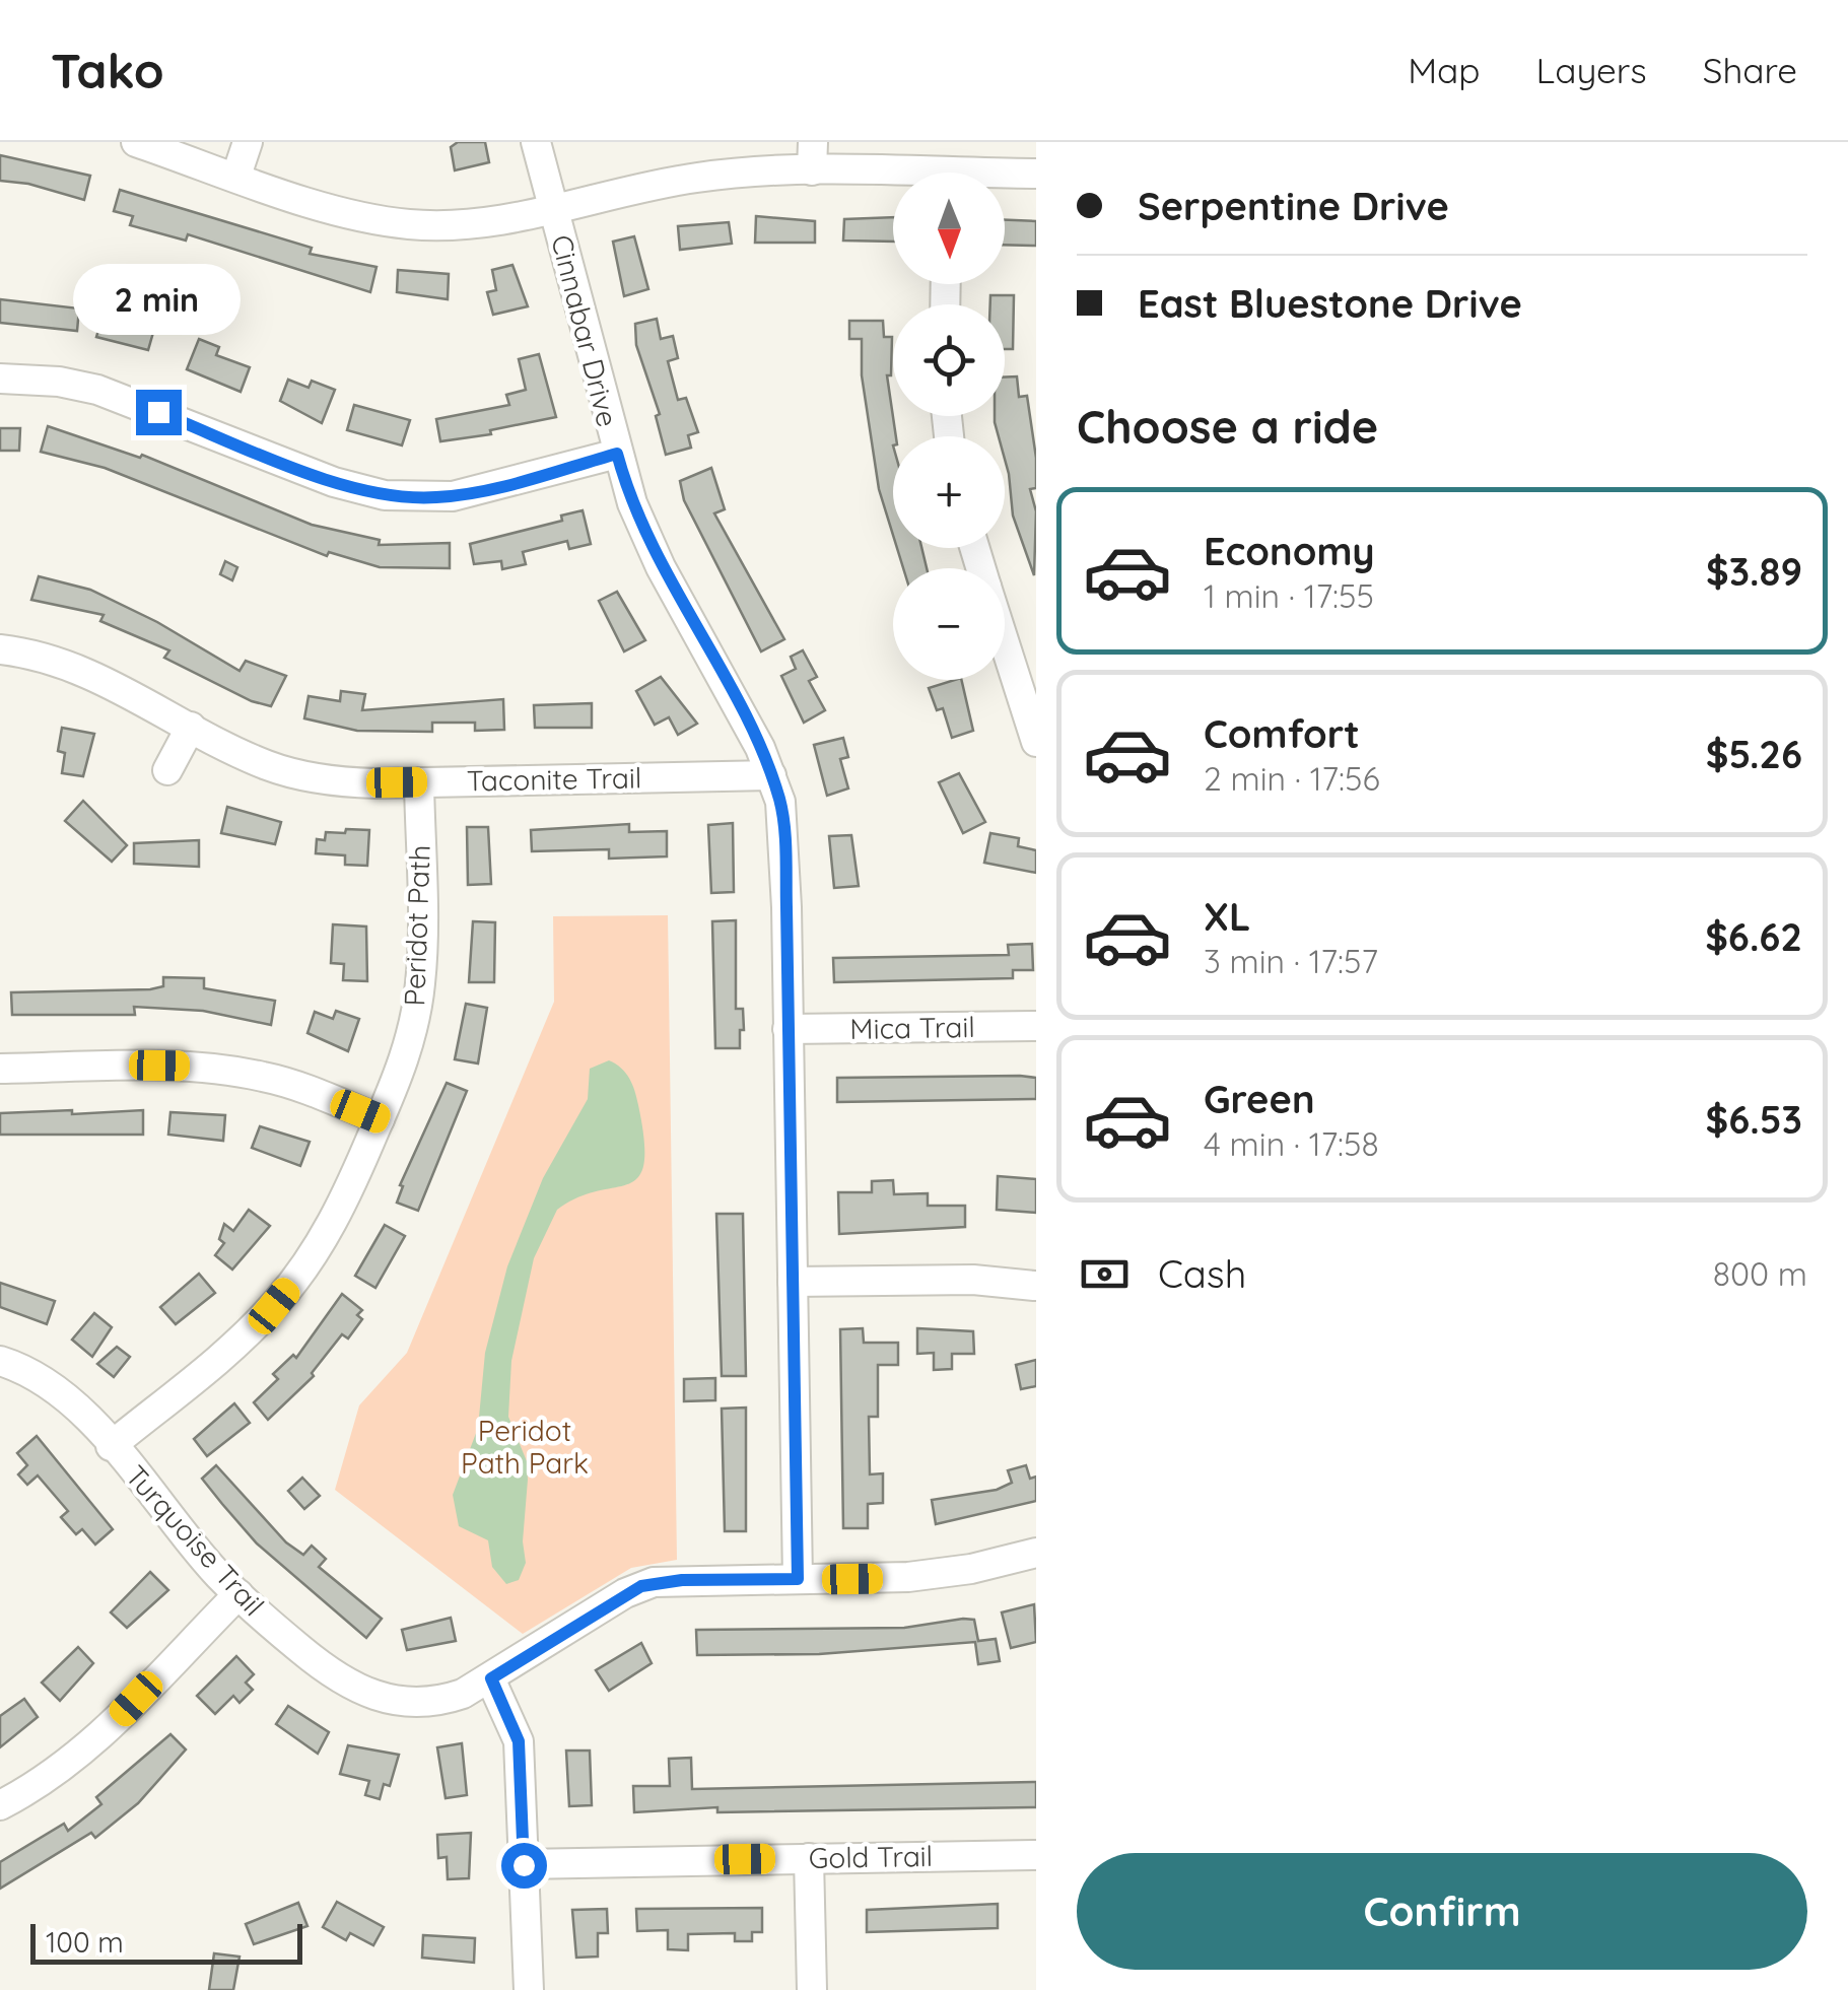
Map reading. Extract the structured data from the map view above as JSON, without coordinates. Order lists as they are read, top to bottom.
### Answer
{
  "streets": {
    "street": [
      "Cinnabar Drive",
      "Taconite Trail",
      "Peridot Path",
      "Mica Trail",
      "Turquoise Trail",
      "Gold Trail"
    ]
  },
  "crossings": [
    ["Cinnabar Drive", "Taconite Trail"],
    ["Cinnabar Drive", "Mica Trail"],
    ["Cinnabar Drive", "Turquoise Trail"],
    ["Taconite Trail", "Peridot Path"],
    ["Peridot Path", "Turquoise Trail"]
  ],
  "parks": ["Peridot Path Park"],
  "scale_bar": "100 m",
  "north": "bottom",
  "page": {
    "header": "Tako",
    "nav": ["Map", "Layers", "Share"],
    "banner": ["Serpentine Drive", "East Bluestone Drive"],
    "map_buttons": ["+", "−"],
    "bubble": "2 min",
    "heading": "Choose a ride",
    "list": [
      {
        "name": "Economy",
        "note": "1 min · 17:55",
        "value": "$3.89"
      },
      {
        "name": "Comfort",
        "note": "2 min · 17:56",
        "value": "$5.26"
      },
      {
        "name": "XL",
        "note": "3 min · 17:57",
        "value": "$6.62"
      },
      {
        "name": "Green",
        "note": "4 min · 17:58",
        "value": "$6.53"
      }
    ],
    "pay": ["Cash", "800 m"],
    "buttons": "Confirm",
    "scale": "100 m"
  }
}
